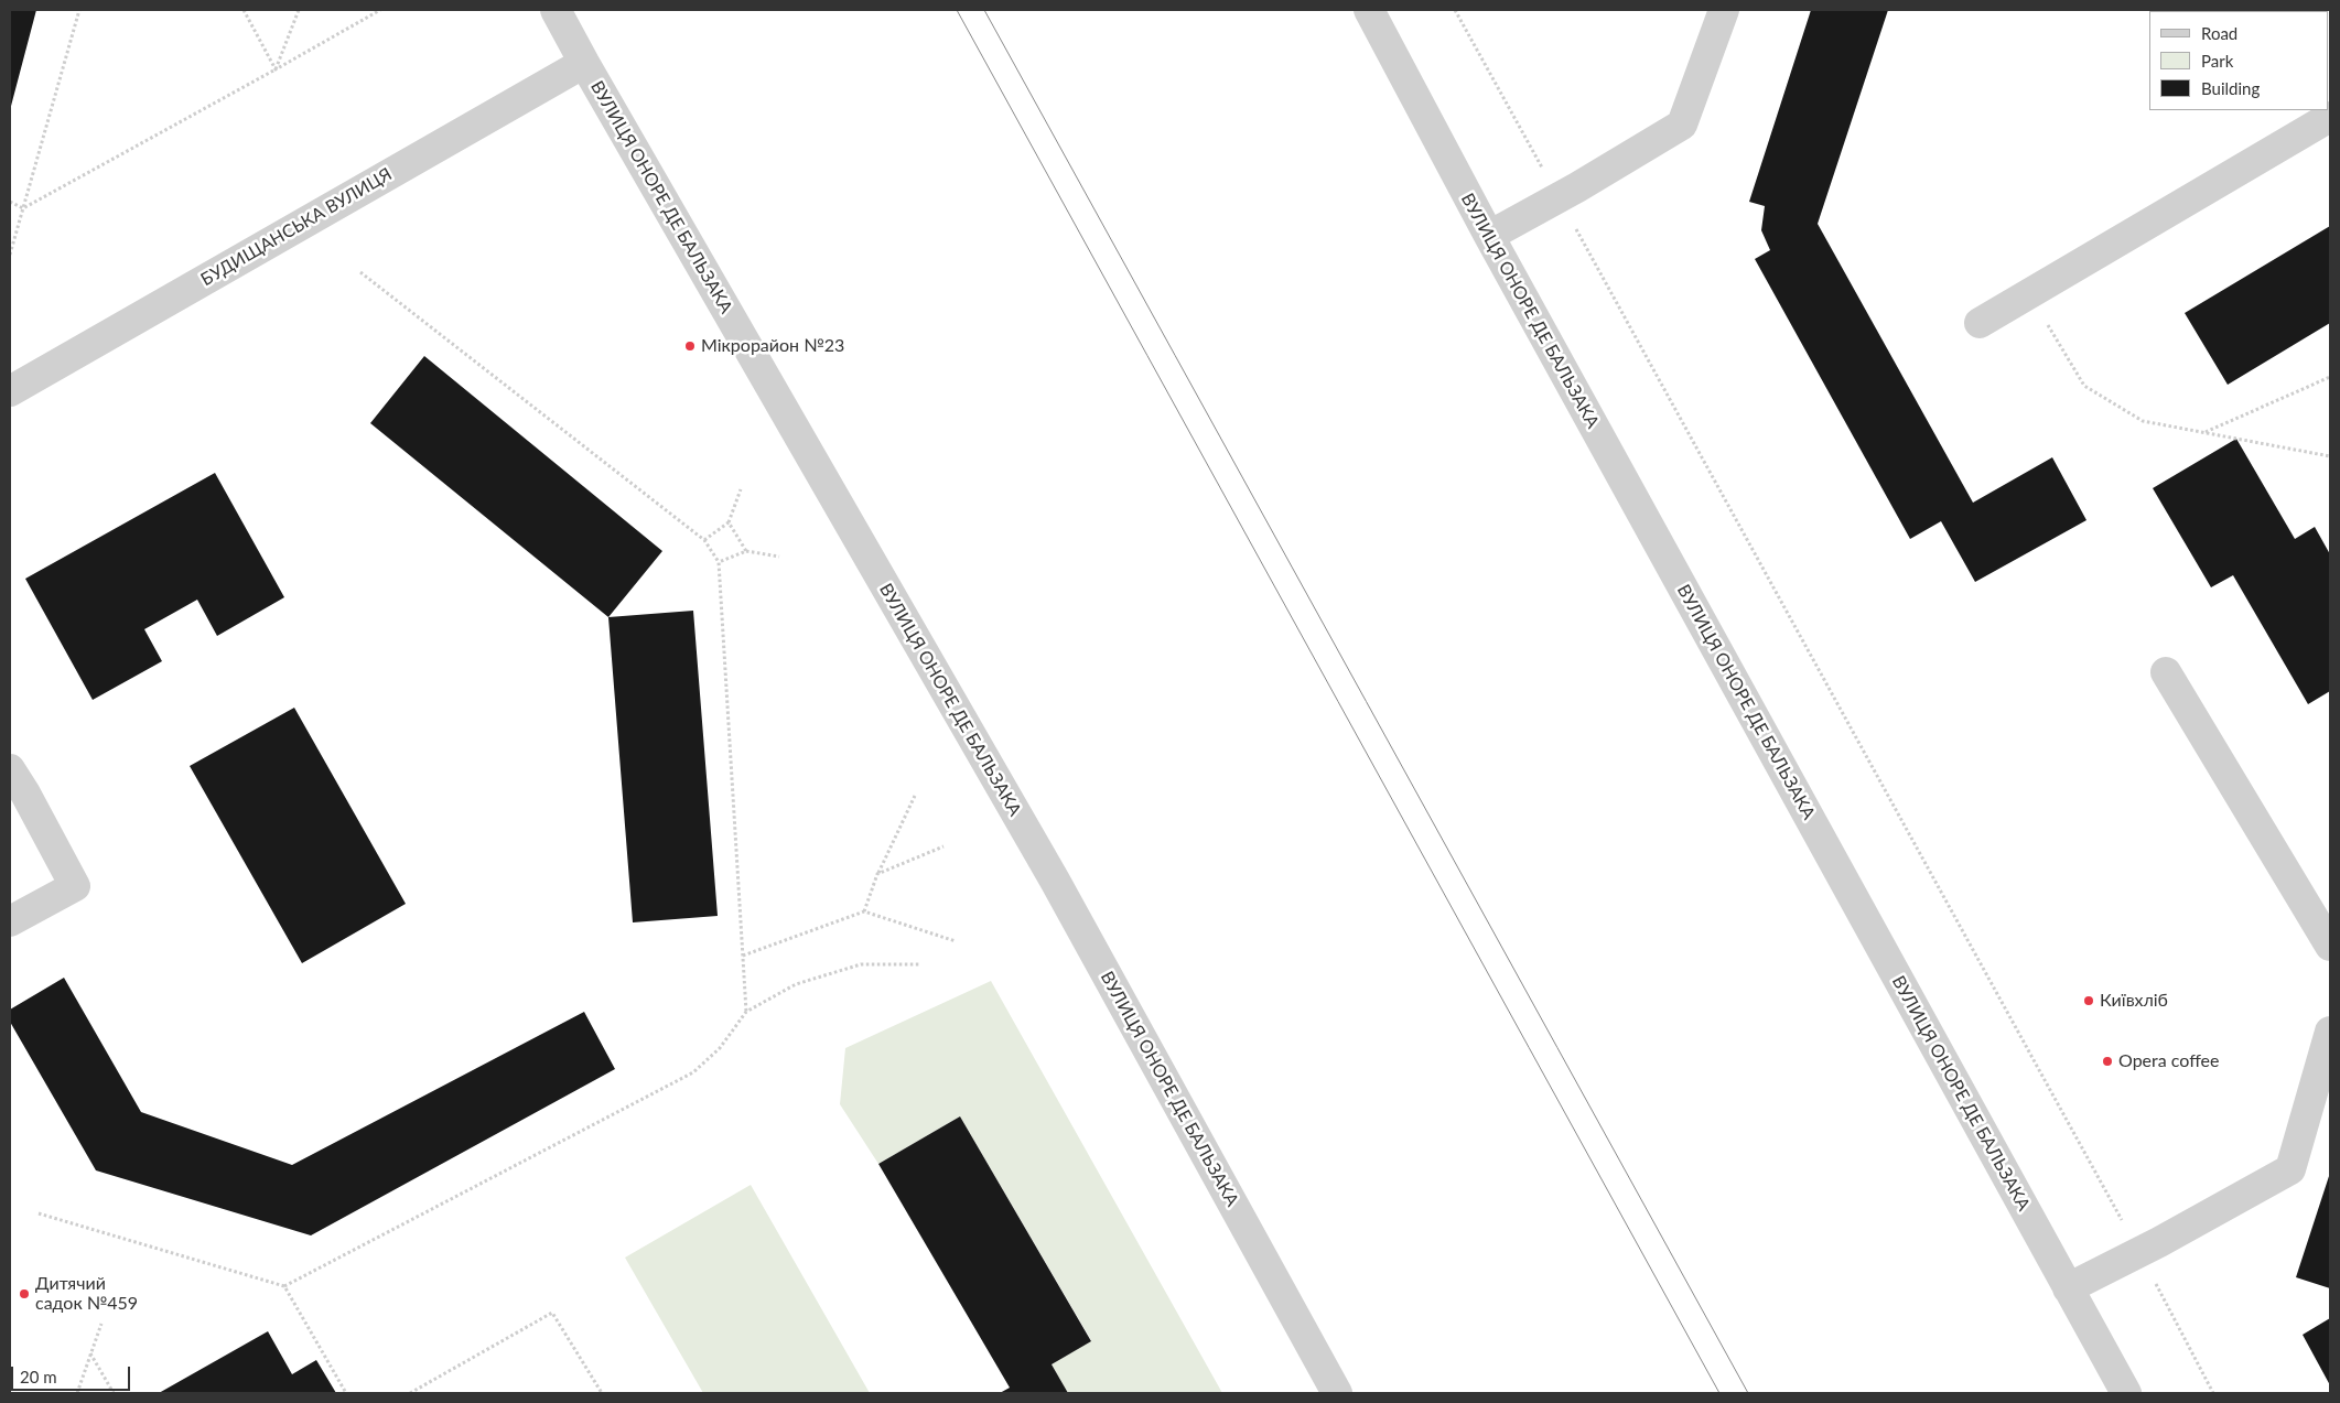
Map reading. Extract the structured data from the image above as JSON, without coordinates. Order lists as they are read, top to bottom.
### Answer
{
  "streets": {
    "street": ["ВУЛИЦЯ ОНОРЕ ДЕ БАЛЬЗАКА", "БУДИЩАНСЬКА ВУЛИЦЯ"]
  },
  "crossings": [
    ["ВУЛИЦЯ ОНОРЕ ДЕ БАЛЬЗАКА", "БУДИЩАНСЬКА ВУЛИЦЯ"]
  ],
  "places": [
    "Мікрорайон №23",
    "Київхліб",
    "Opera coffee",
    "Дитячий садок №459"
  ],
  "legend": ["Road", "Park", "Building"],
  "scale_bar": "20 m"
}
